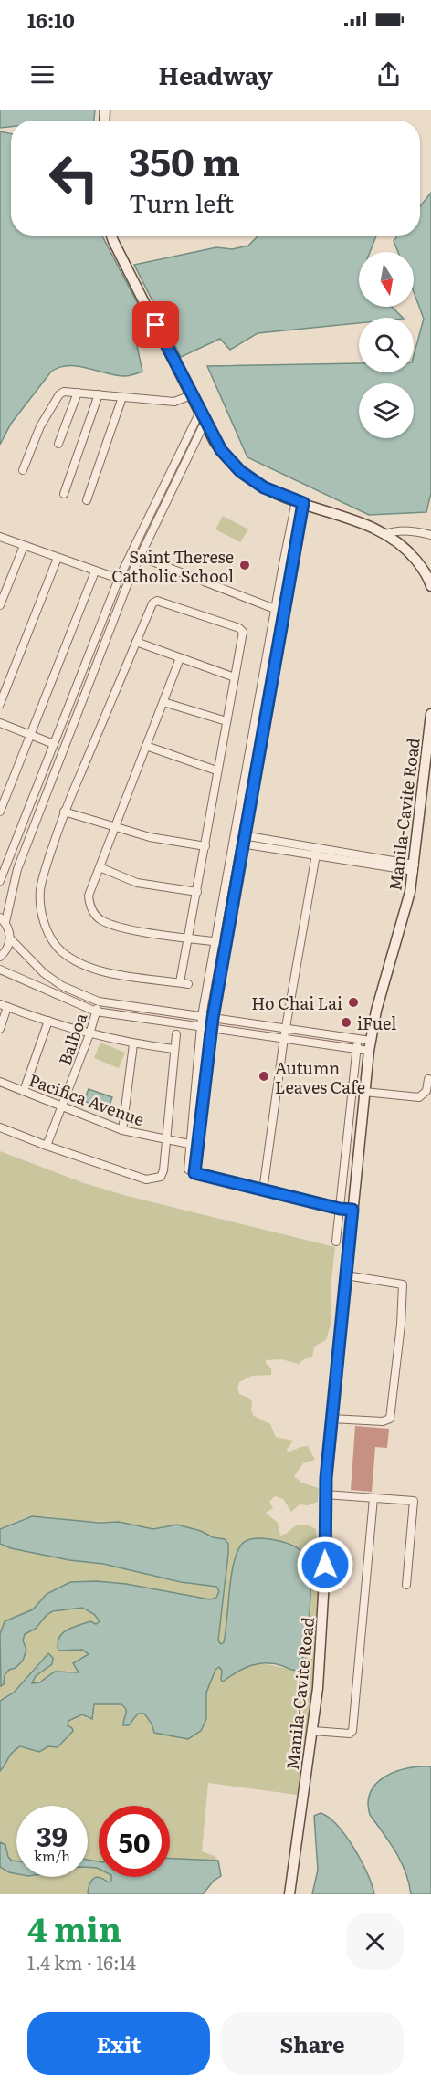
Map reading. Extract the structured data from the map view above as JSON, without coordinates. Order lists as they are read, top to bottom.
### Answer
{
  "streets": {
    "main road": ["Manila-Cavite Road"],
    "street": ["Balboa", "Pacifica Avenue"]
  },
  "crossings": [
    ["Balboa", "Pacifica Avenue"]
  ],
  "places": [
    "Saint Therese Catholic School",
    "Ho Chai Lai",
    "iFuel",
    "Autumn Leaves Cafe"
  ],
  "north": "bottom",
  "page": {
    "status": "16:10",
    "header": "Headway",
    "turn": ["350 m", "Turn left"],
    "speed": "39 km/h",
    "limit": "50",
    "heading": ["4 min", "1.4 km · 16:14"],
    "buttons": ["Exit", "Share"]
  }
}
